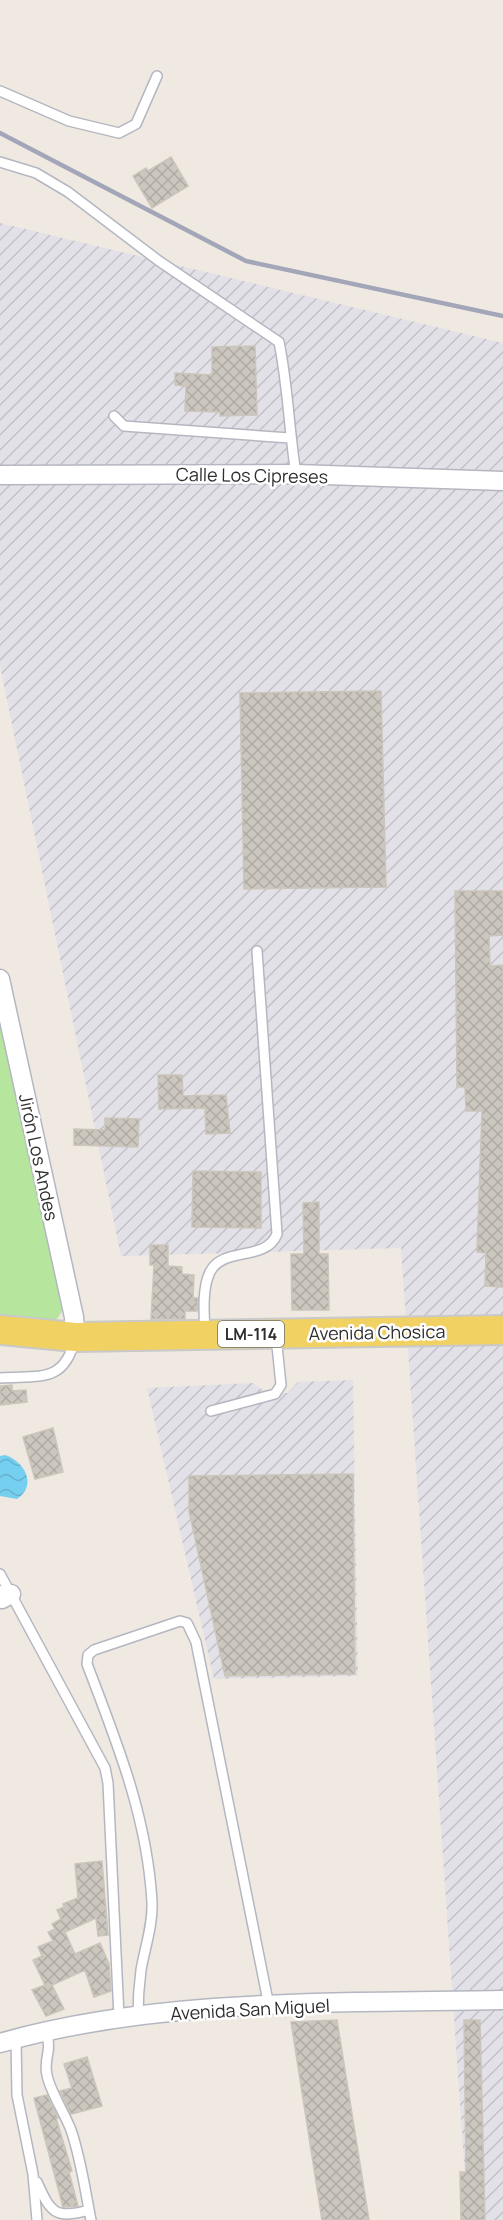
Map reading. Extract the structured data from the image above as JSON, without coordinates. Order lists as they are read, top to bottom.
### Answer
{
  "streets": {
    "main road": ["Avenida Chosica", "LM-114"],
    "street": ["Calle Los Cipreses", "Jirón Los Andes", "Avenida San Miguel"]
  },
  "crossings": [
    ["Jirón Los Andes", "Avenida Chosica"]
  ]
}
